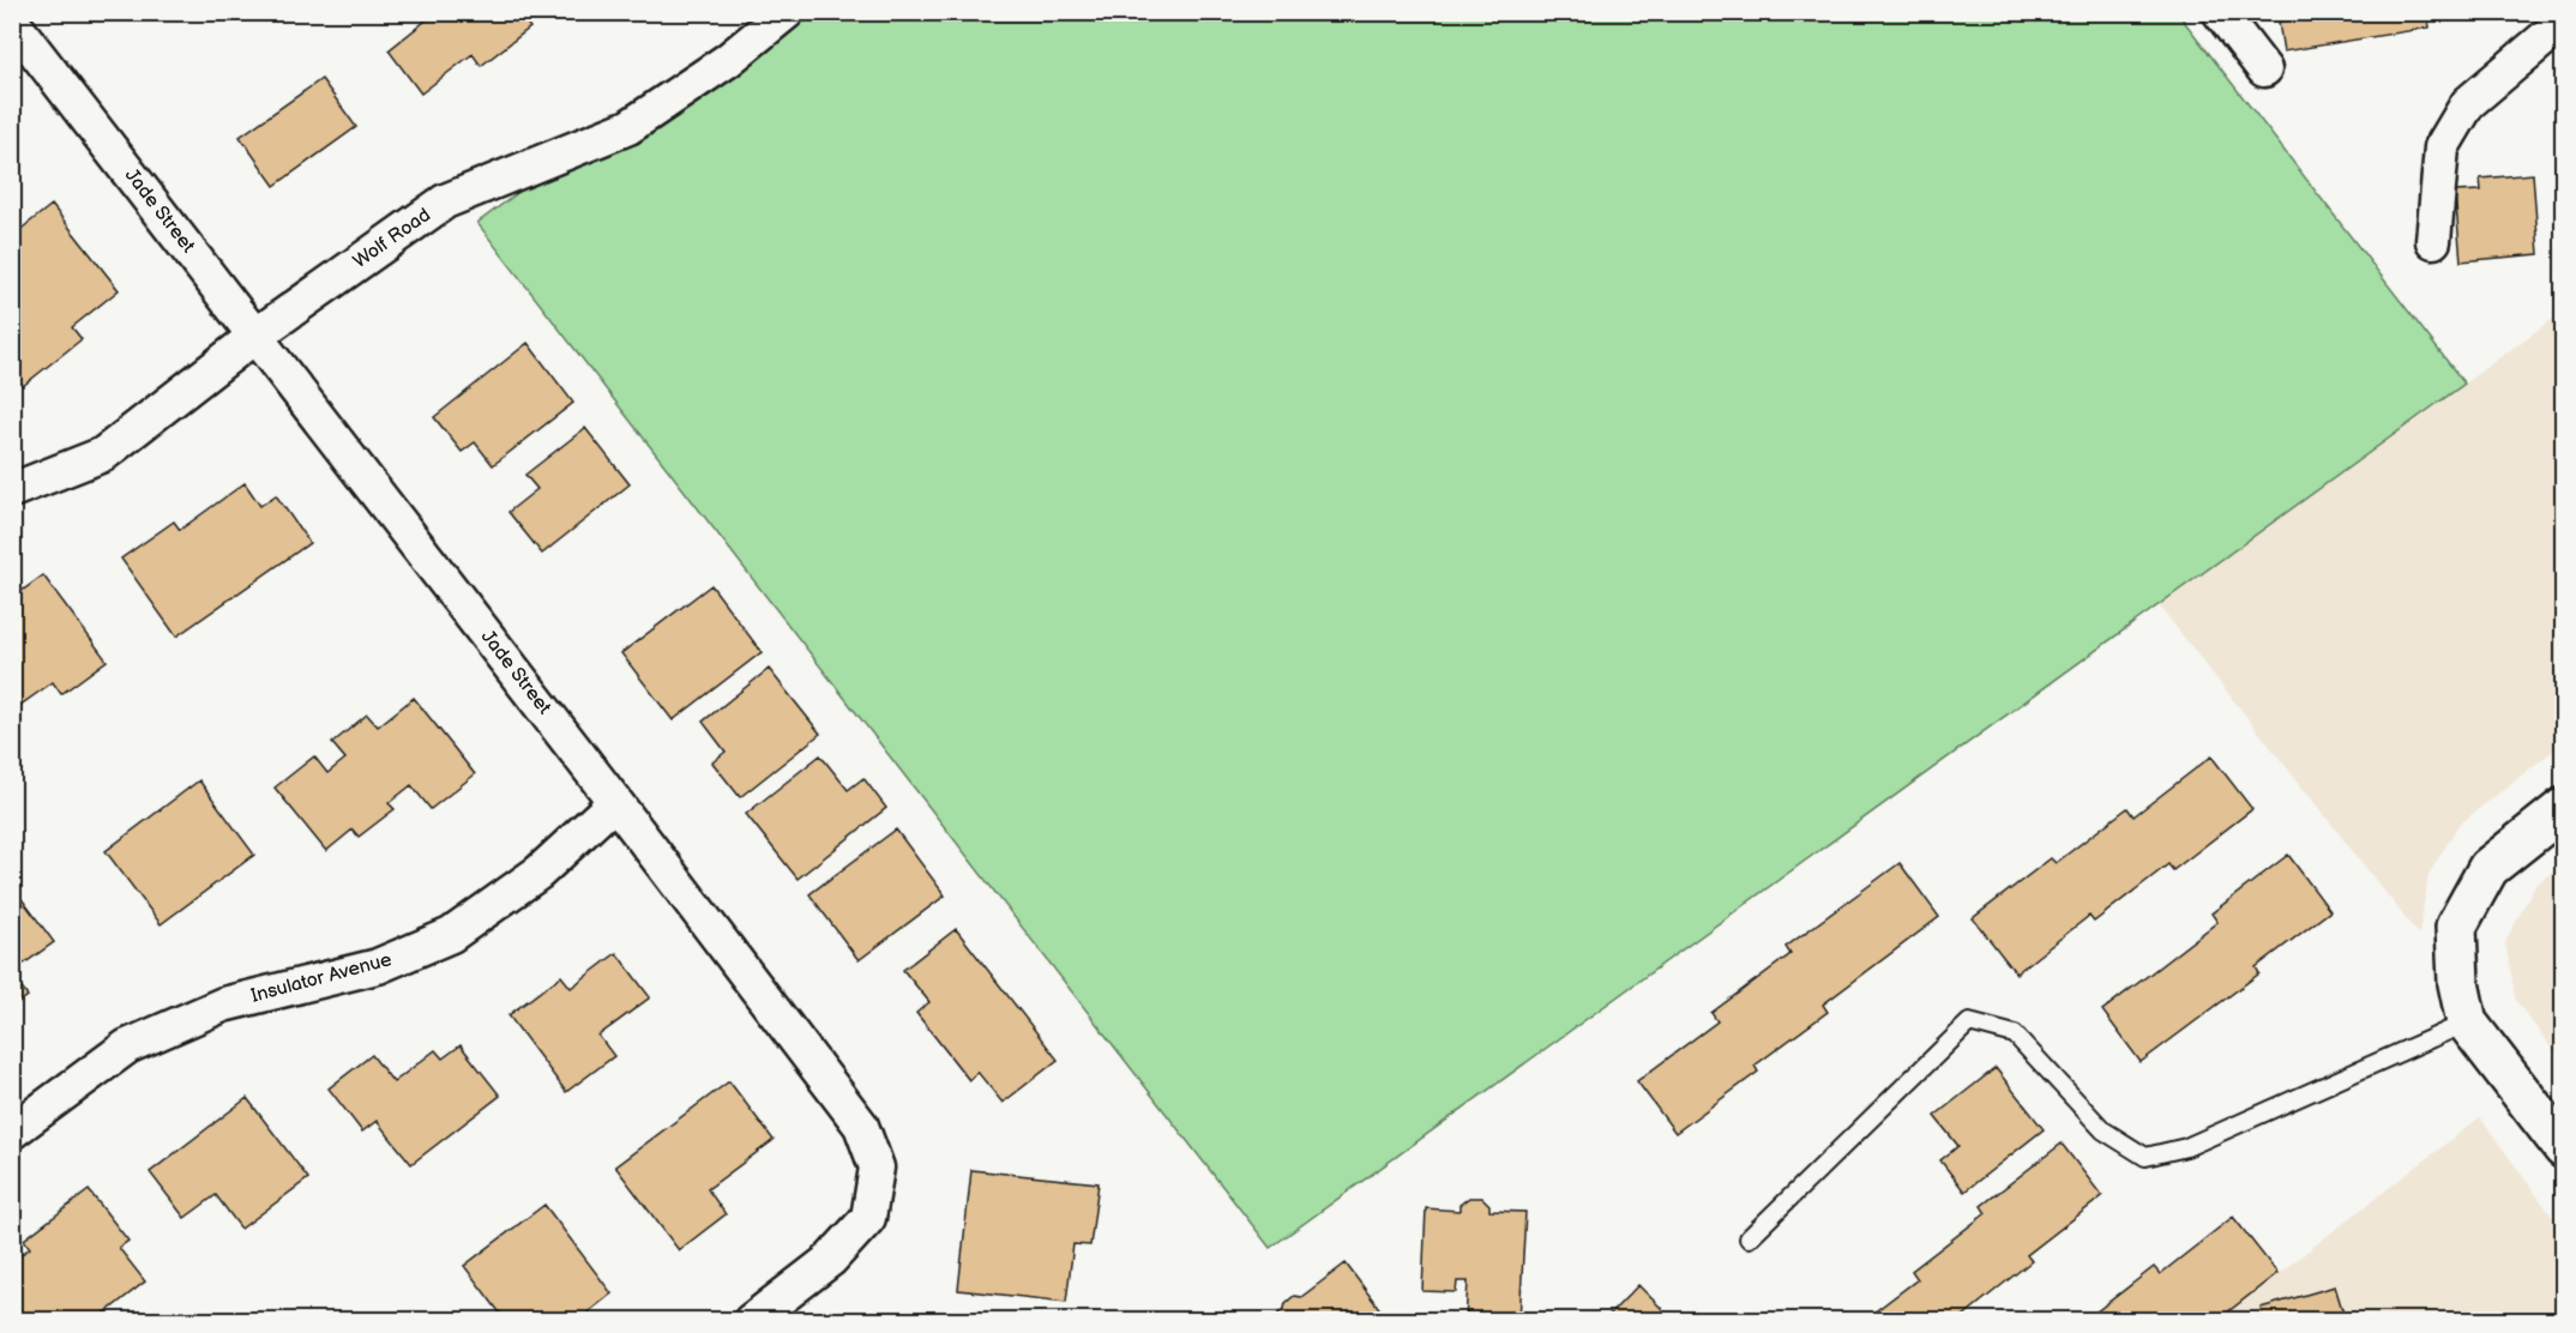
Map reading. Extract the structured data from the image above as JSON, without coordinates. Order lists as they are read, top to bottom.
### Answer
{
  "streets": {
    "street": ["Jade Street", "Wolf Road", "Insulator Avenue"]
  },
  "crossings": [
    ["Jade Street", "Wolf Road"],
    ["Jade Street", "Insulator Avenue"]
  ]
}
